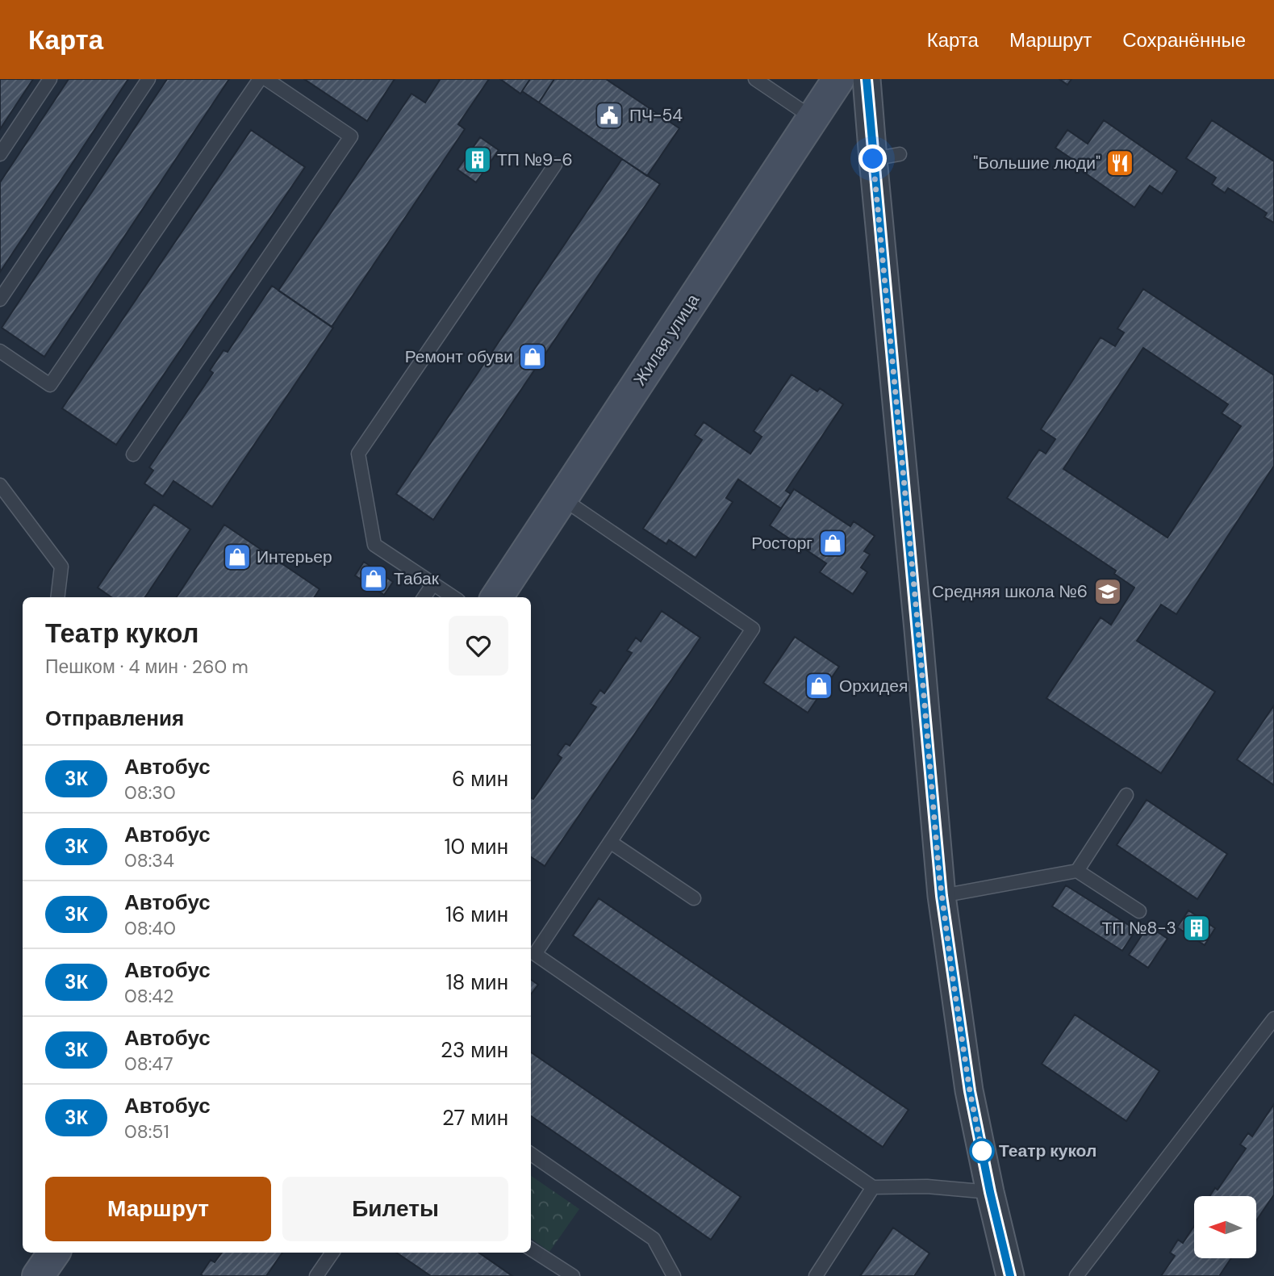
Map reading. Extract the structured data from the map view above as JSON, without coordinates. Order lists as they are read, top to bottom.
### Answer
{
  "streets": {
    "main road": ["Жилая улица"]
  },
  "places": {
    "public building": ["ПЧ-54"],
    "building": ["ТП №9-6", "ТП №8-3"],
    "restaurant": ["\"Большие люди\""],
    "shop": [
      "Ремонт обуви",
      "Росторг",
      "Интерьер",
      "Табак",
      "Орхидея"
    ],
    "school or university": ["Средняя школа №6"],
    "other": ["Театр кукол"]
  },
  "lines": ["bus line 3К"],
  "north": "left",
  "page": {
    "header": "Карта",
    "nav": ["Карта", "Маршрут", "Сохранённые"],
    "heading": [
      ["Театр кукол", "Пешком · 4 мин · 260 m"],
      "Отправления"
    ],
    "list": [
      {
        "mark": "3К",
        "name": "Автобус",
        "note": "08:30",
        "value": "6 мин"
      },
      {
        "mark": "3К",
        "name": "Автобус",
        "note": "08:34",
        "value": "10 мин"
      },
      {
        "mark": "3К",
        "name": "Автобус",
        "note": "08:40",
        "value": "16 мин"
      },
      {
        "mark": "3К",
        "name": "Автобус",
        "note": "08:42",
        "value": "18 мин"
      },
      {
        "mark": "3К",
        "name": "Автобус",
        "note": "08:47",
        "value": "23 мин"
      },
      {
        "mark": "3К",
        "name": "Автобус",
        "note": "08:51",
        "value": "27 мин"
      }
    ],
    "buttons": ["Маршрут", "Билеты"]
  }
}
